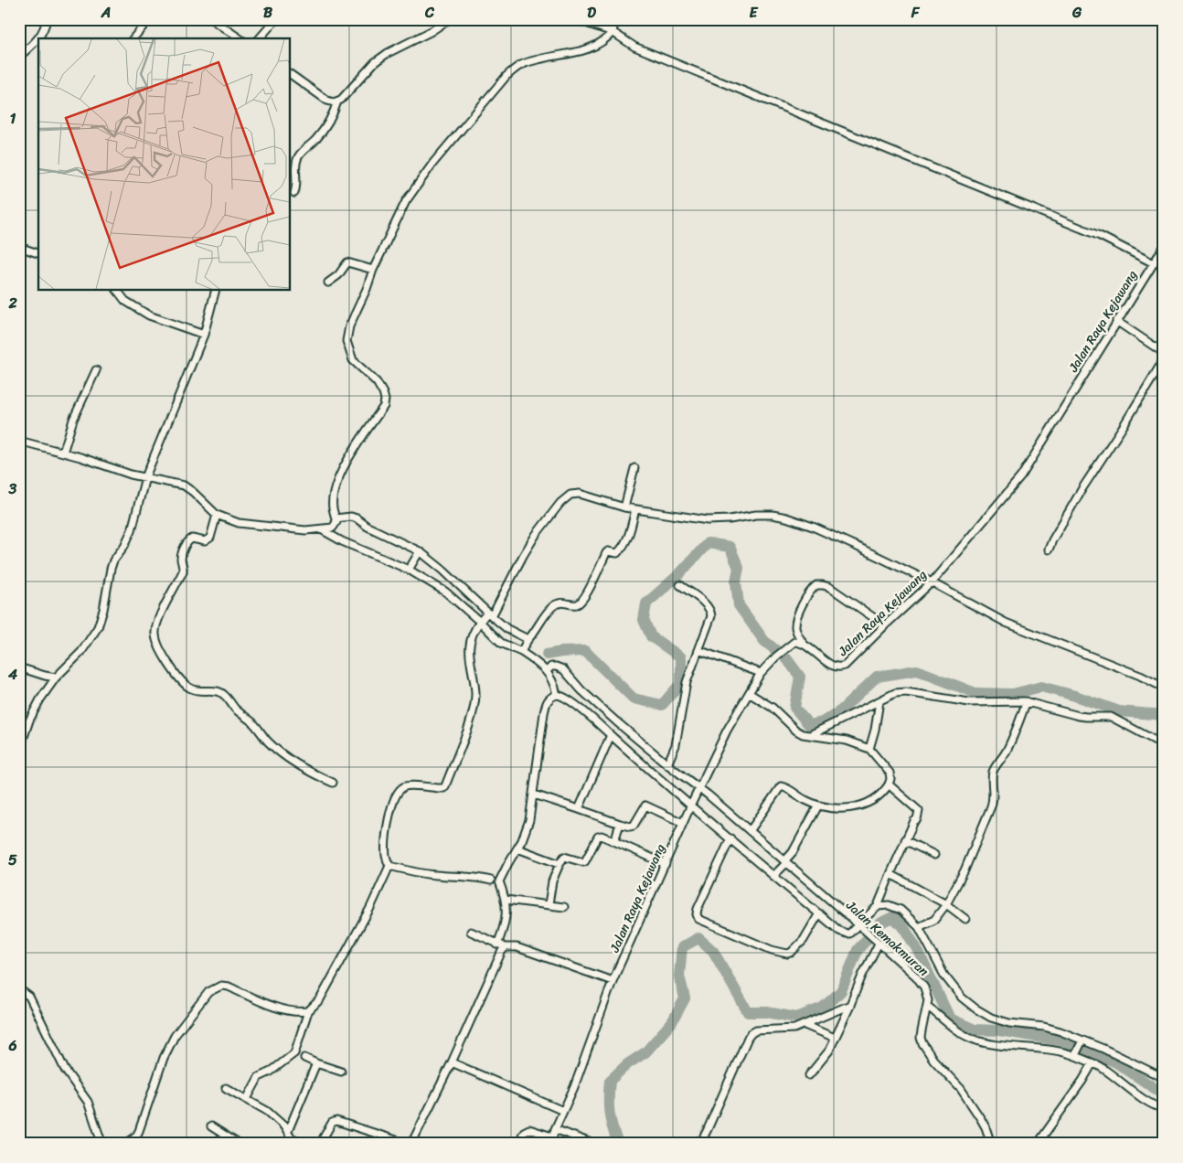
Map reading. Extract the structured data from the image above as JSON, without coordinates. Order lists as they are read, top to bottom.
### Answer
{
  "streets": {
    "street": ["Jalan Raya Kejawang", "Jalan Kemakmuran"]
  },
  "crossings": [
    ["Jalan Raya Kejawang", "Jalan Kemakmuran"]
  ],
  "grid": {
    "columns": [
      "A",
      "B",
      "C",
      "D",
      "E",
      "F",
      "G"
    ],
    "rows": [
      "1",
      "2",
      "3",
      "4",
      "5",
      "6"
    ]
  }
}
